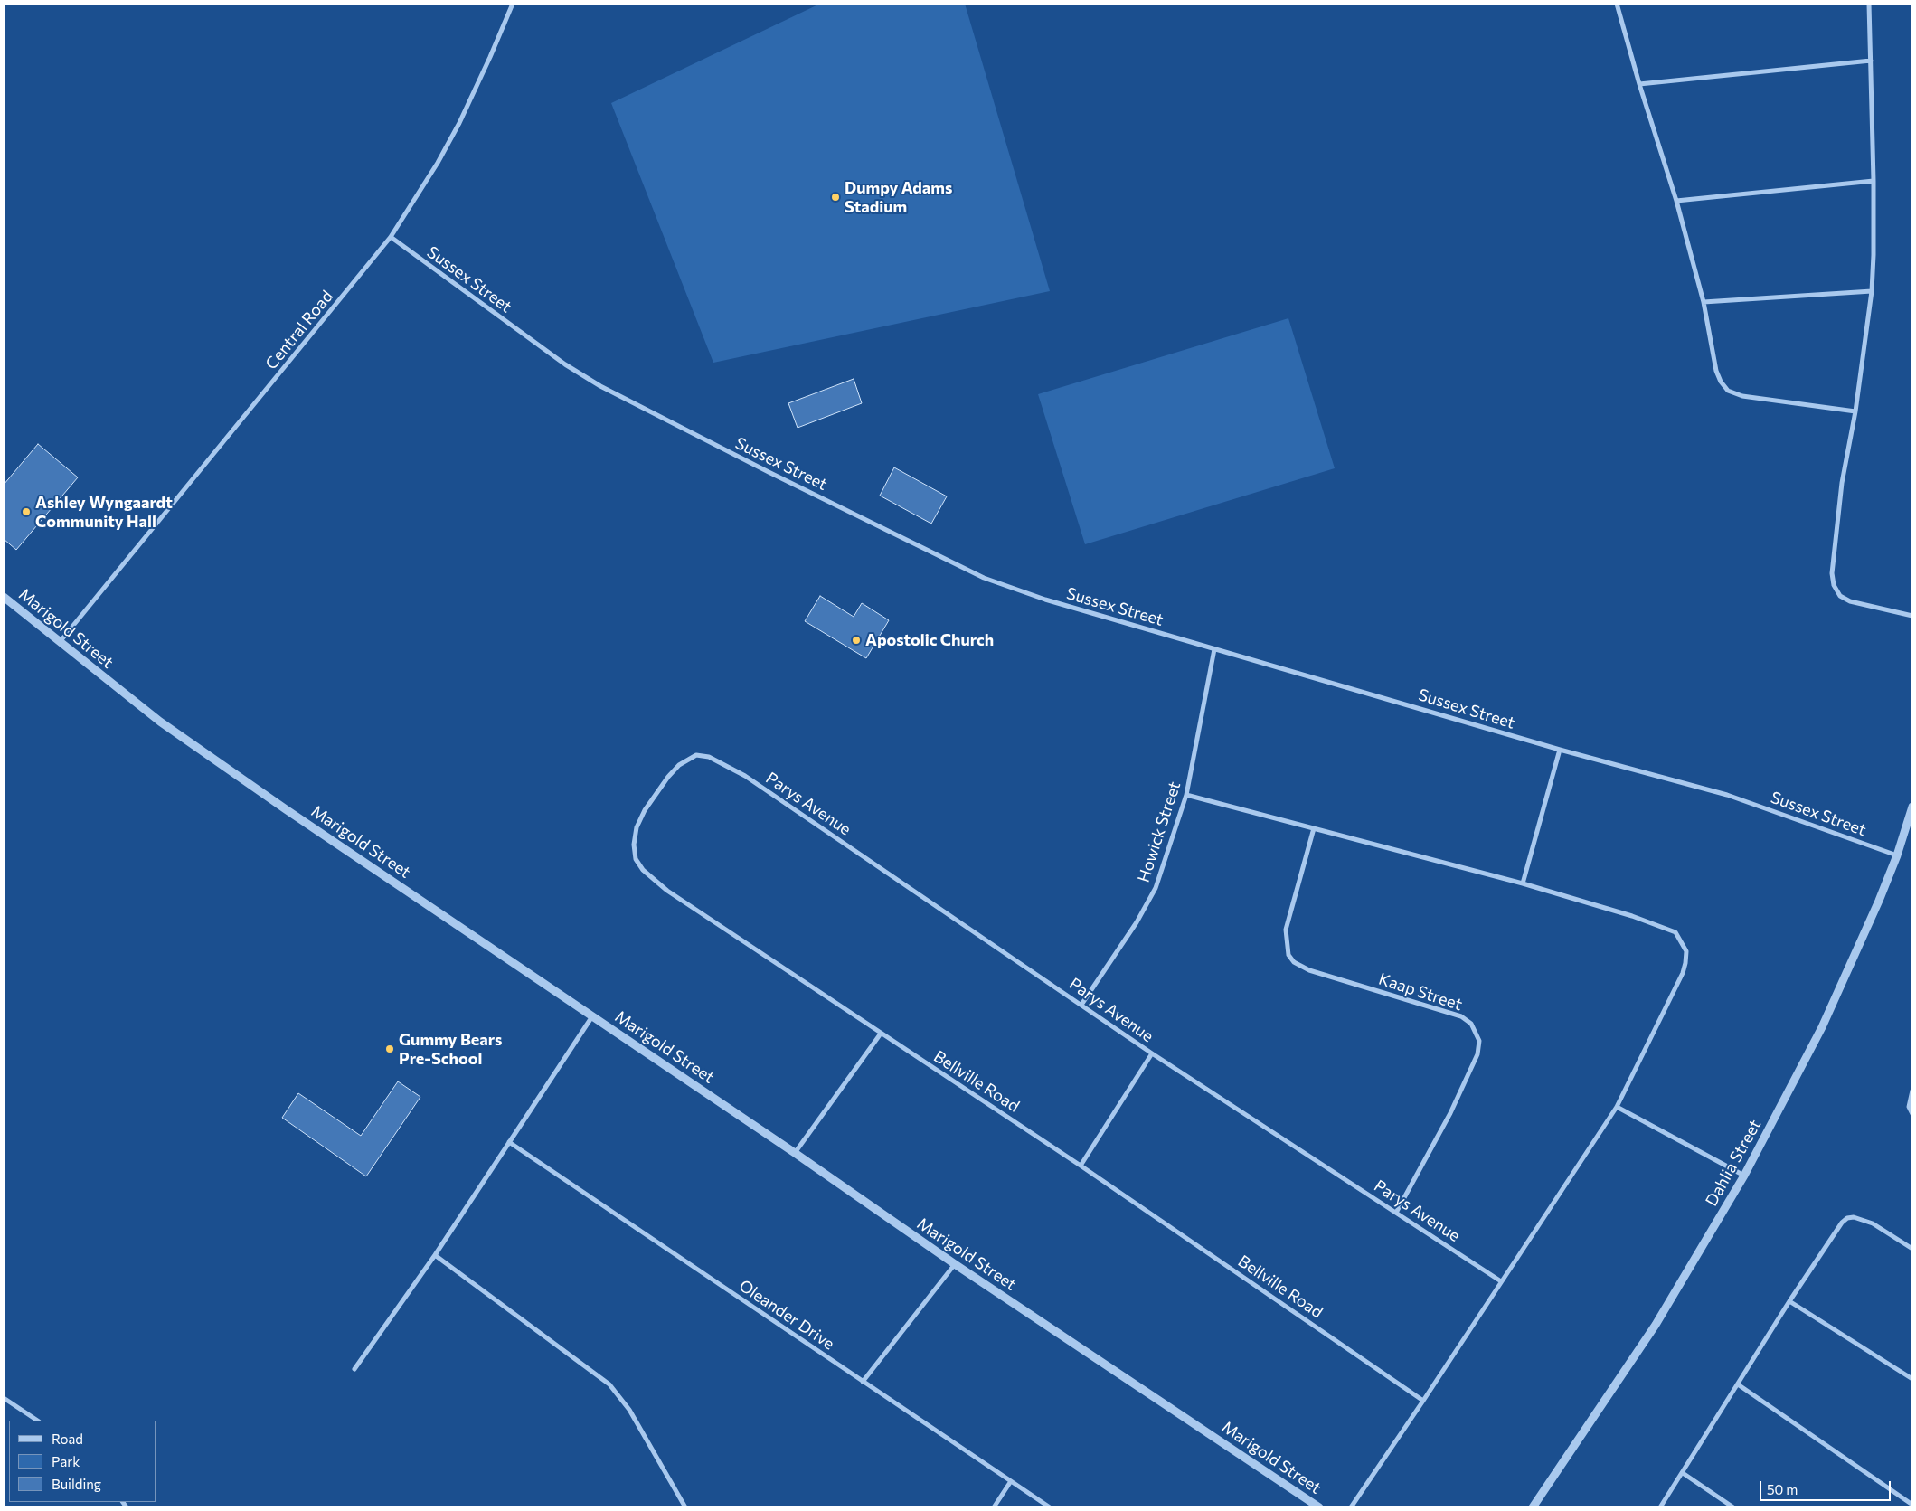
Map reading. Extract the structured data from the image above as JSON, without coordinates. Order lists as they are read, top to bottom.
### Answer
{
  "streets": {
    "street": [
      "Sussex Street",
      "Central Road",
      "Marigold Street",
      "Parys Avenue",
      "Howick Street",
      "Kaap Street",
      "Bellville Road",
      "Dahlia Street",
      "Oleander Drive"
    ]
  },
  "crossings": [
    ["Sussex Street", "Central Road"],
    ["Sussex Street", "Howick Street"],
    ["Sussex Street", "Dahlia Street"],
    ["Central Road", "Marigold Street"],
    ["Parys Avenue", "Howick Street"],
    ["Parys Avenue", "Kaap Street"],
    ["Parys Avenue", "Bellville Road"]
  ],
  "places": [
    "Dumpy Adams Stadium",
    "Ashley Wyngaardt Community Hall",
    "Apostolic Church",
    "Gummy Bears Pre-School"
  ],
  "legend": ["Road", "Park", "Building"],
  "scale_bar": "50 m"
}
